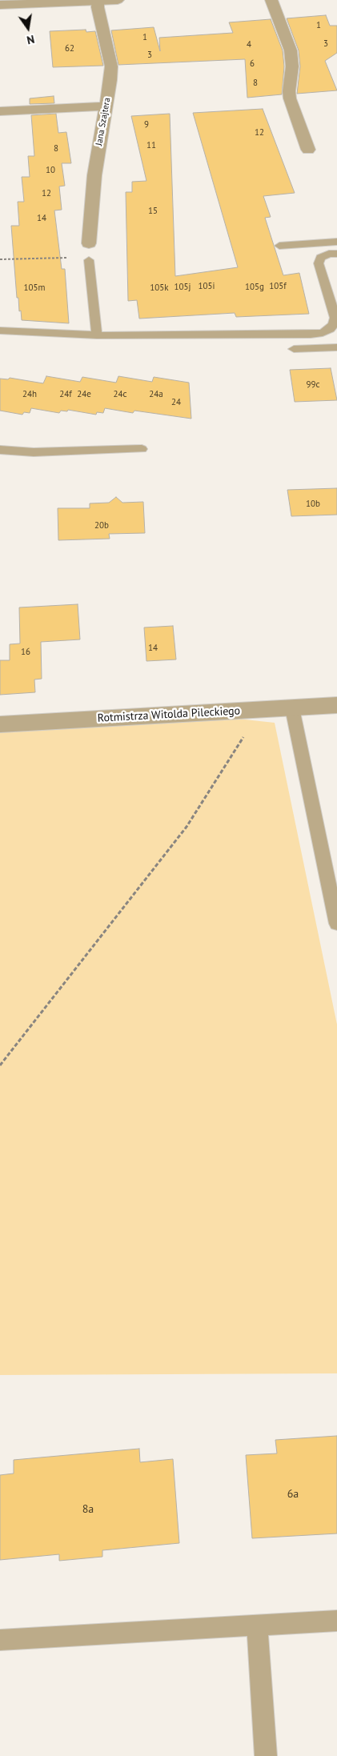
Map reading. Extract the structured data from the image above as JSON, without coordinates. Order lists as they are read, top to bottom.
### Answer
{
  "streets": {
    "street": ["Jana Szajtera", "Rotmistrza Witolda Pileckiego"]
  },
  "house_numbers": [
    "1",
    "1",
    "3",
    "4",
    "62",
    "3",
    "6",
    "8",
    "9",
    "12",
    "11",
    "8",
    "10",
    "12",
    "15",
    "14",
    "105i",
    "105f",
    "105j",
    "105g",
    "105m",
    "105k",
    "99c",
    "24h",
    "24f",
    "24e",
    "24c",
    "24a",
    "24",
    "10b",
    "20b",
    "14",
    "16",
    "6a",
    "8a"
  ],
  "north": "bottom"
}
